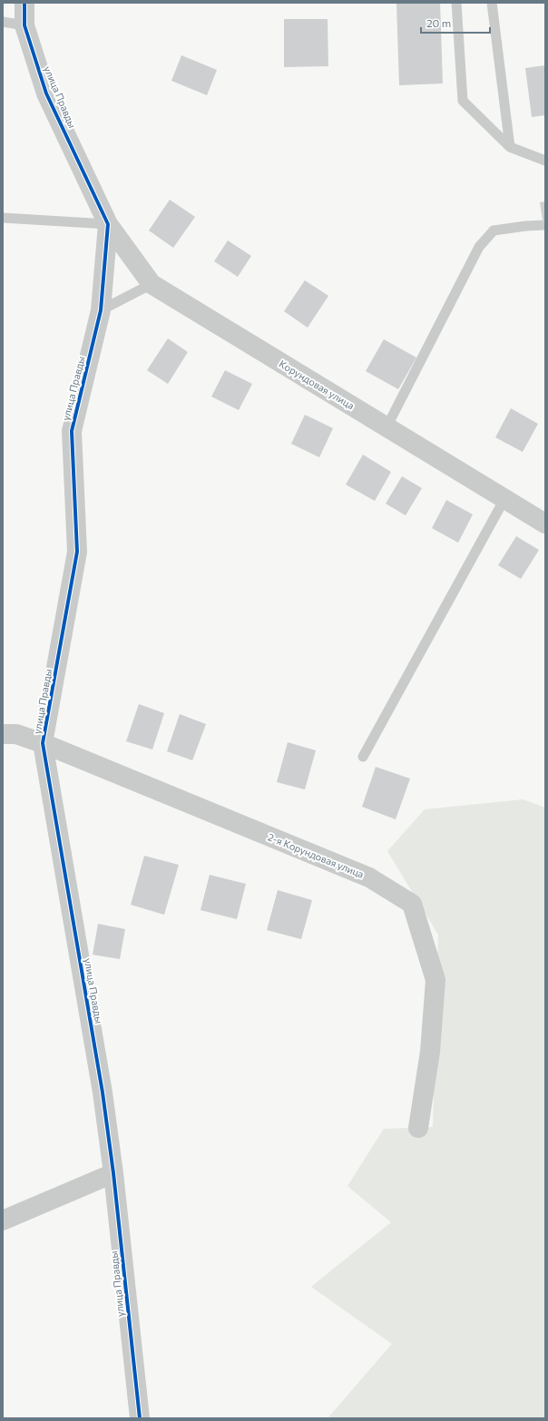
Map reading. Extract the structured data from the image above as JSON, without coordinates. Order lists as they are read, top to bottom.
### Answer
{
  "streets": {
    "street": ["улица Правды", "Корундовая улица", "2-я Корундовая улица"]
  },
  "crossings": [
    ["улица Правды", "Корундовая улица"],
    ["улица Правды", "2-я Корундовая улица"]
  ],
  "scale_bar": "20 m"
}
